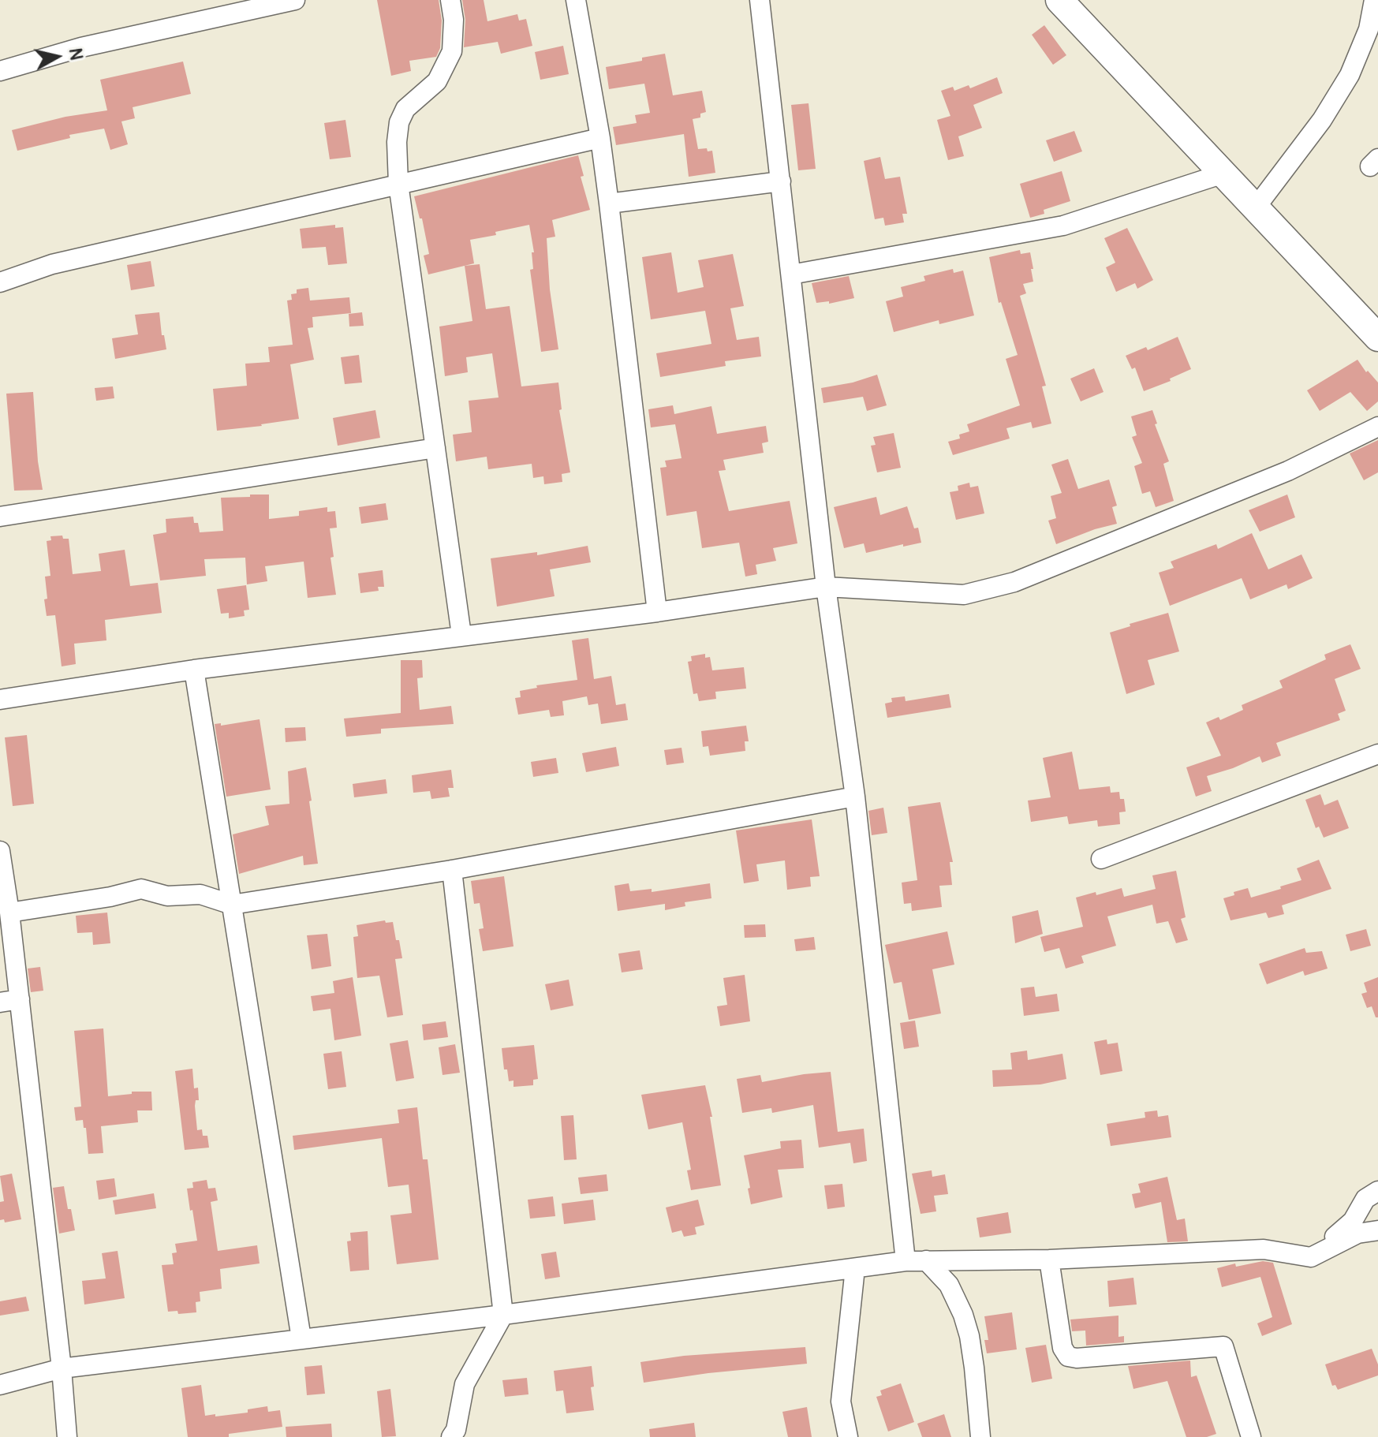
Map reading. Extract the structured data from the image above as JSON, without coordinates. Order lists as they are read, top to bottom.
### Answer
{
  "north": "right"
}
